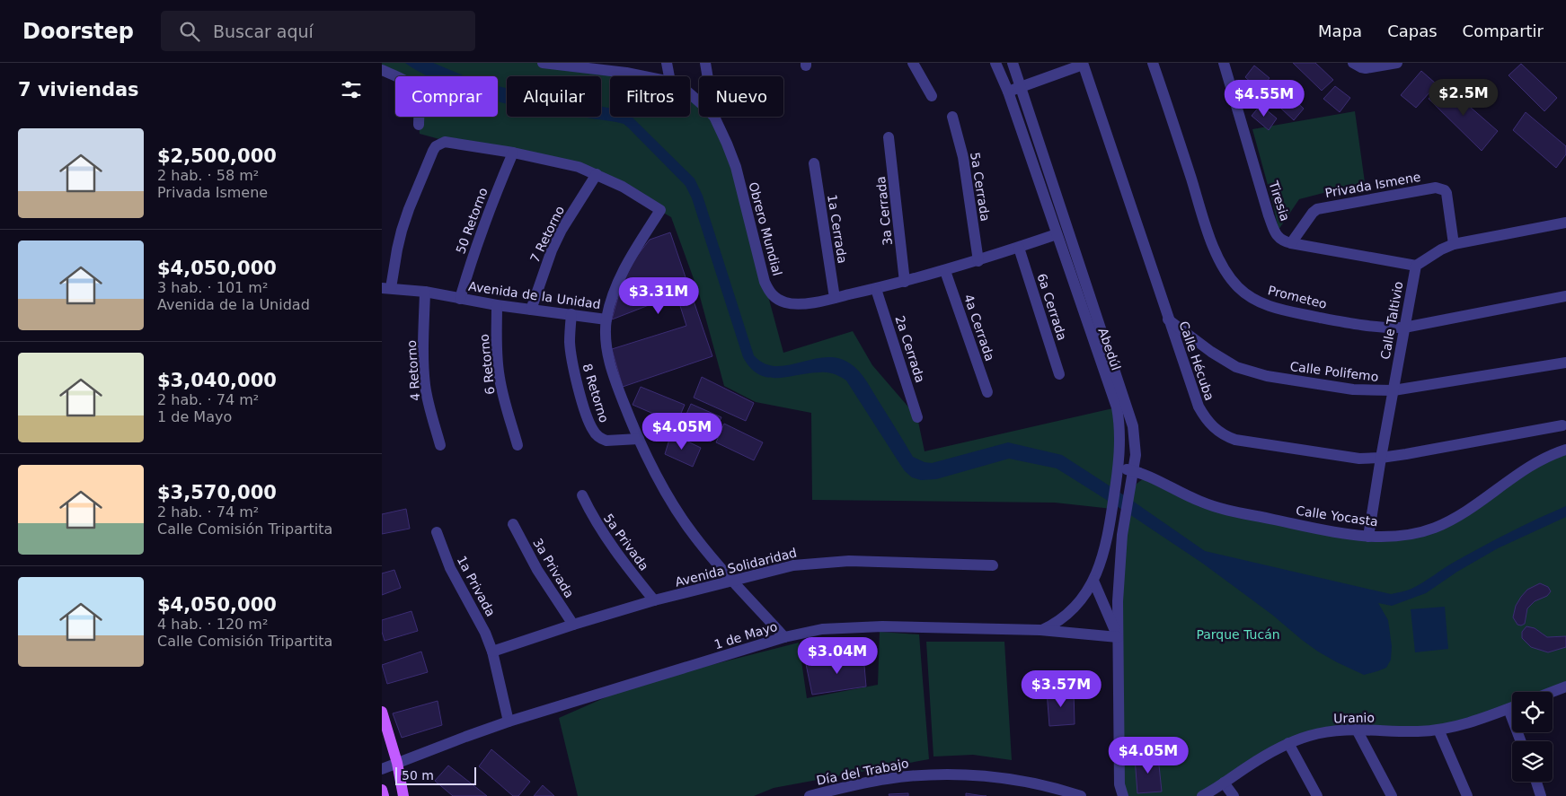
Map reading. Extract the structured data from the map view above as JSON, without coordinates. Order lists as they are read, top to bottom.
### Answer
{
  "streets": {
    "street": [
      "Privada Ismene",
      "5a Cerrada",
      "Tiresia",
      "3a Cerrada",
      "50 Retorno",
      "Obrero Mundial",
      "1a Cerrada",
      "7 Retorno",
      "Avenida de la Unidad",
      "Prometeo",
      "6a Cerrada",
      "Calle Taltivio",
      "4a Cerrada",
      "2a Cerrada",
      "Abedúl",
      "Calle Hécuba",
      "6 Retorno",
      "4 Retorno",
      "Calle Polifemo",
      "8 Retorno",
      "Calle Yocasta",
      "5a Privada",
      "Avenida Solidaridad",
      "3a Privada",
      "1a Privada",
      "1 de Mayo",
      "Uranio",
      "Día del Trabajo"
    ]
  },
  "crossings": [
    ["Privada Ismene", "Tiresia"],
    ["5a Cerrada", "Obrero Mundial"],
    ["Tiresia", "Calle Taltivio"],
    ["3a Cerrada", "Obrero Mundial"],
    ["50 Retorno", "Avenida de la Unidad"],
    ["Obrero Mundial", "1a Cerrada"],
    ["Obrero Mundial", "6a Cerrada"],
    ["Obrero Mundial", "4a Cerrada"],
    ["Obrero Mundial", "2a Cerrada"],
    ["Obrero Mundial", "Abedúl"],
    ["7 Retorno", "Avenida de la Unidad"],
    ["Avenida de la Unidad", "6 Retorno"],
    ["Avenida de la Unidad", "4 Retorno"],
    ["Avenida de la Unidad", "8 Retorno"],
    ["Avenida de la Unidad", "Avenida Solidaridad"],
    ["Avenida de la Unidad", "1 de Mayo"],
    ["Prometeo", "Calle Taltivio"],
    ["Calle Taltivio", "Calle Hécuba"],
    ["Calle Taltivio", "Calle Polifemo"],
    ["Calle Taltivio", "Calle Yocasta"],
    ["Abedúl", "Calle Yocasta"],
    ["Abedúl", "1 de Mayo"],
    ["Calle Hécuba", "Calle Polifemo"],
    ["5a Privada", "Avenida Solidaridad"],
    ["Avenida Solidaridad", "3a Privada"],
    ["Avenida Solidaridad", "1a Privada"],
    ["1a Privada", "1 de Mayo"]
  ],
  "parks": ["Parque Tucán"],
  "scale_bar": "50 m",
  "page": {
    "header": "Doorstep",
    "search": "Buscar aquí",
    "nav": ["Mapa", "Capas", "Compartir"],
    "heading": "7 viviendas",
    "chip": [
      "Comprar",
      "Alquilar",
      "Filtros",
      "Nuevo"
    ],
    "price": [
      "$2.5M",
      "$4.55M",
      "$3.31M",
      "$4.05M",
      "$3.04M",
      "$3.57M",
      "$4.05M"
    ],
    "list": [
      {
        "name": "$2,500,000",
        "note": "2 hab. · 58 m² · Privada Ismene"
      },
      {
        "name": "$4,050,000",
        "note": "3 hab. · 101 m² · Avenida de la Unidad"
      },
      {
        "name": "$3,040,000",
        "note": "2 hab. · 74 m² · 1 de Mayo"
      },
      {
        "name": "$3,570,000",
        "note": "2 hab. · 74 m² · Calle Comisión Tripartita"
      },
      {
        "name": "$4,050,000",
        "note": "4 hab. · 120 m² · Calle Comisión Tripartita"
      }
    ],
    "scale": "50 m"
  }
}
